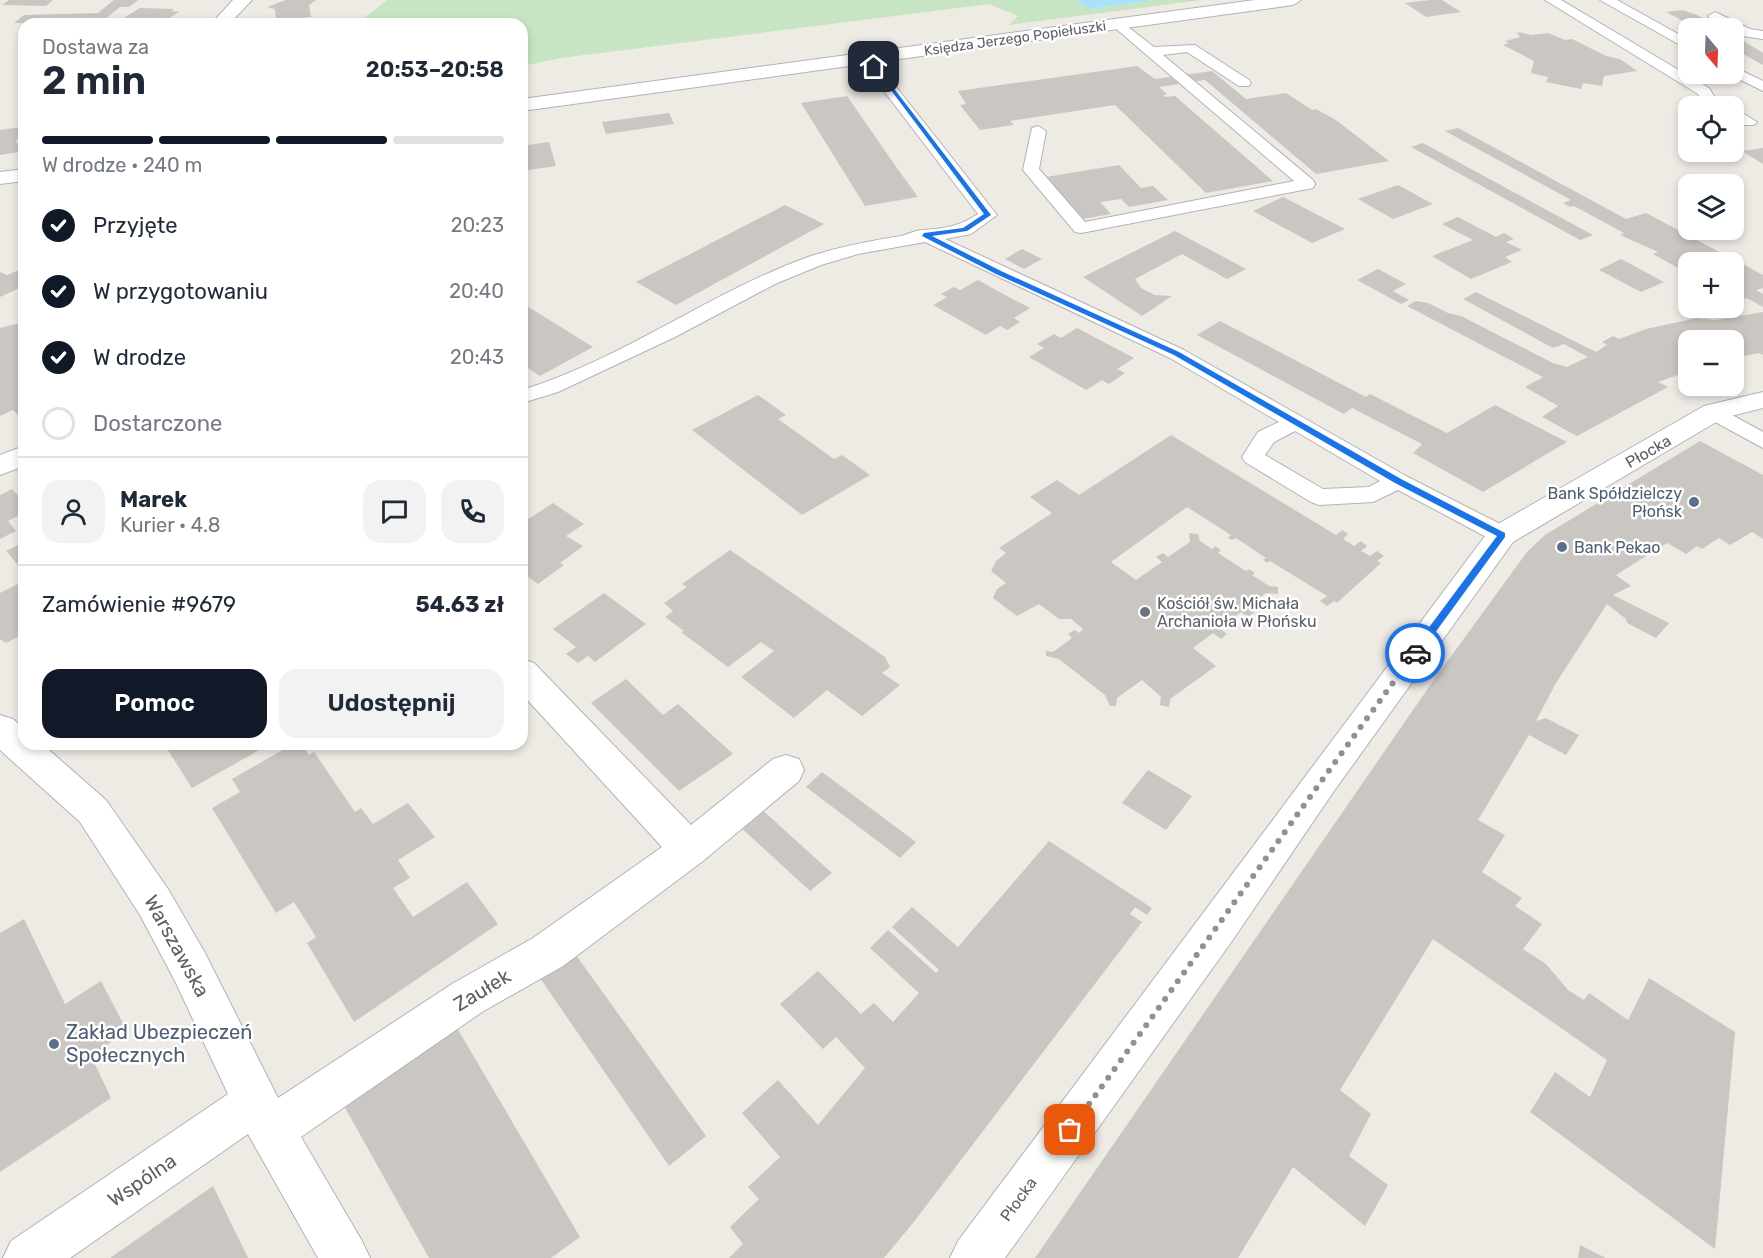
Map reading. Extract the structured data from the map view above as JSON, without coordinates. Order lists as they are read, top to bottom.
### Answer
{
  "streets": {
    "street": [
      "Księdza Jerzego Popiełuszki",
      "Płocka",
      "Warszawska",
      "Zaułek",
      "Wspólna"
    ]
  },
  "crossings": [
    ["Warszawska", "Zaułek"],
    ["Warszawska", "Wspólna"],
    ["Zaułek", "Wspólna"]
  ],
  "places": [
    "Bank Spółdzielczy Płońsk",
    "Bank Pekao",
    "Kościół św. Michała Archanioła w Płońsku",
    "Zakład Ubezpieczeń Społecznych"
  ],
  "north": "bottom",
  "page": {
    "map_buttons": ["+", "−"],
    "heading": ["2 min", "Dostawa za", "20:53–20:58"],
    "panel": [
      "Marek",
      "Kurier · 4.8",
      "Zamówienie #9679",
      "54.63 zł"
    ],
    "bar": "W drodze · 240 m",
    "list": [
      ["Przyjęte", "20:23"],
      ["W przygotowaniu", "20:40"],
      ["W drodze", "20:43"],
      "Dostarczone"
    ],
    "buttons": ["Pomoc", "Udostępnij"]
  }
}
